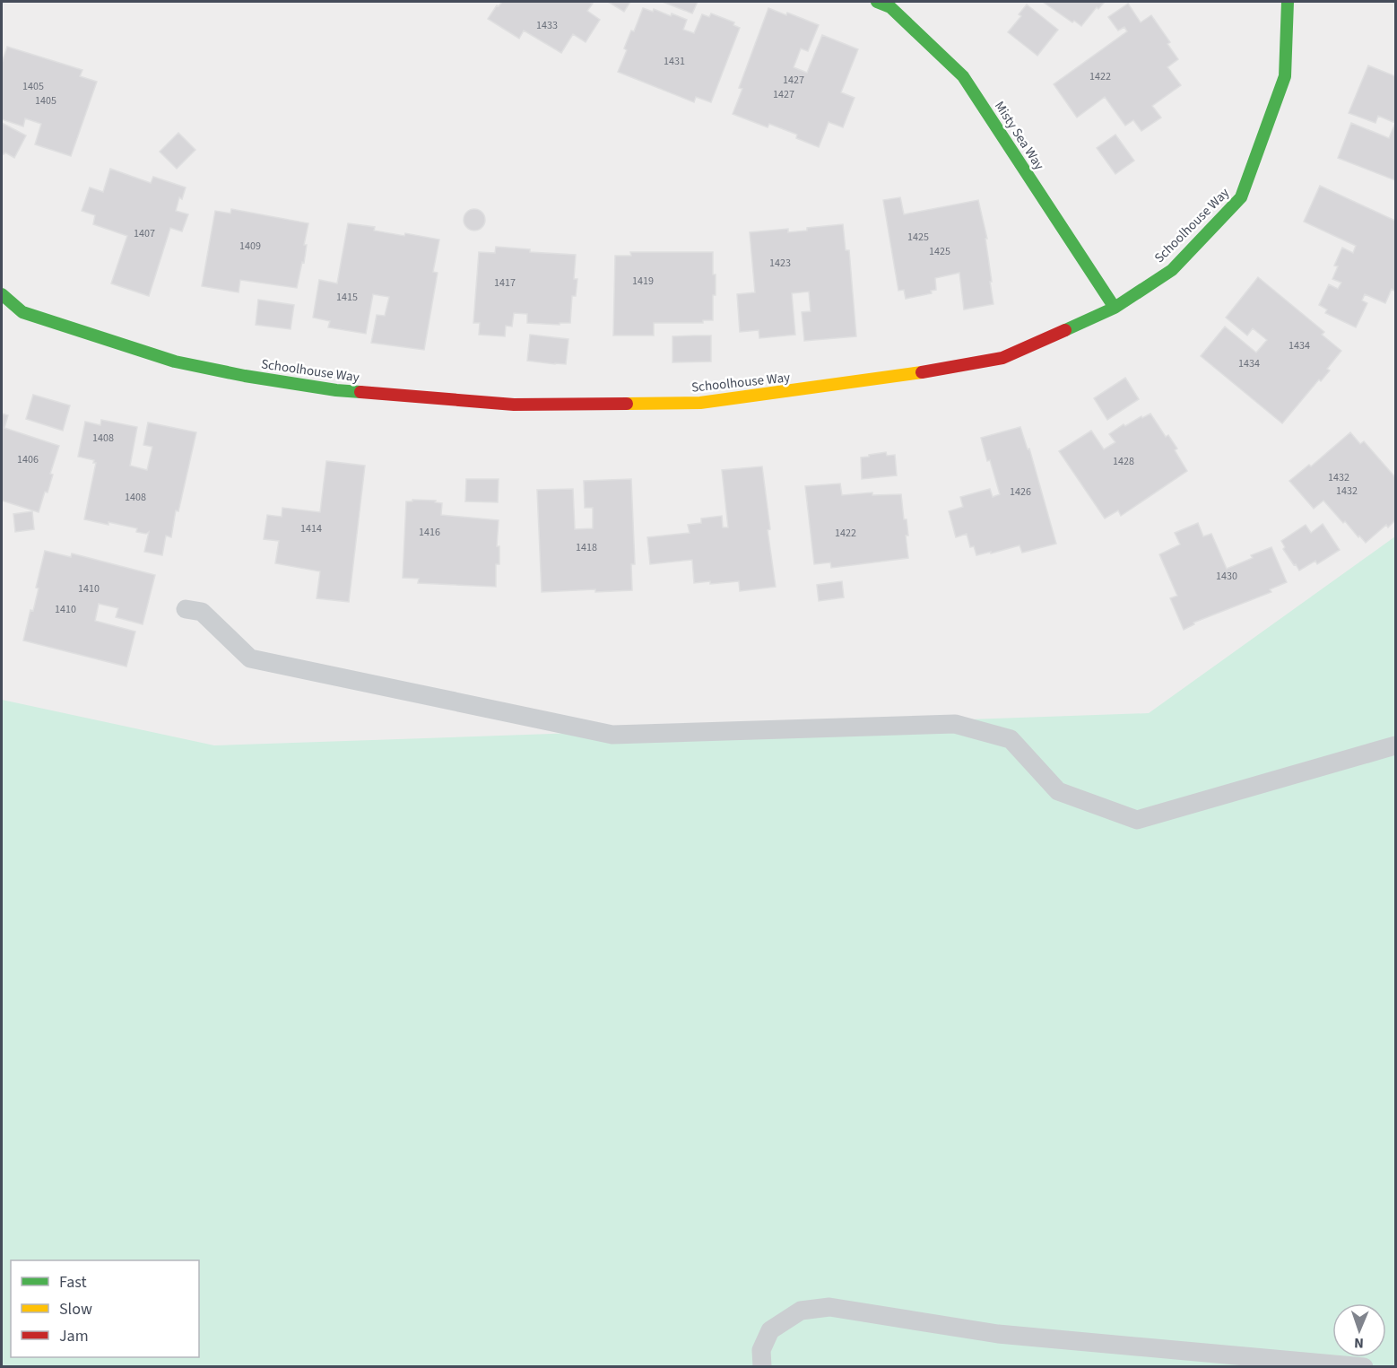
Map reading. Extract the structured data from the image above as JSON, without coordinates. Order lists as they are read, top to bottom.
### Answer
{
  "streets": {
    "street": ["Misty Sea Way", "Schoolhouse Way"]
  },
  "crossings": [
    ["Misty Sea Way", "Schoolhouse Way"]
  ],
  "house_numbers": [
    "1433",
    "1431",
    "1422",
    "1427",
    "1405",
    "1427",
    "1405",
    "1407",
    "1425",
    "1409",
    "1425",
    "1423",
    "1419",
    "1417",
    "1415",
    "1434",
    "1434",
    "1408",
    "1406",
    "1428",
    "1432",
    "1432",
    "1426",
    "1408",
    "1414",
    "1416",
    "1422",
    "1418",
    "1430",
    "1410",
    "1410"
  ],
  "legend": ["Fast", "Slow", "Jam"],
  "north": "bottom"
}
